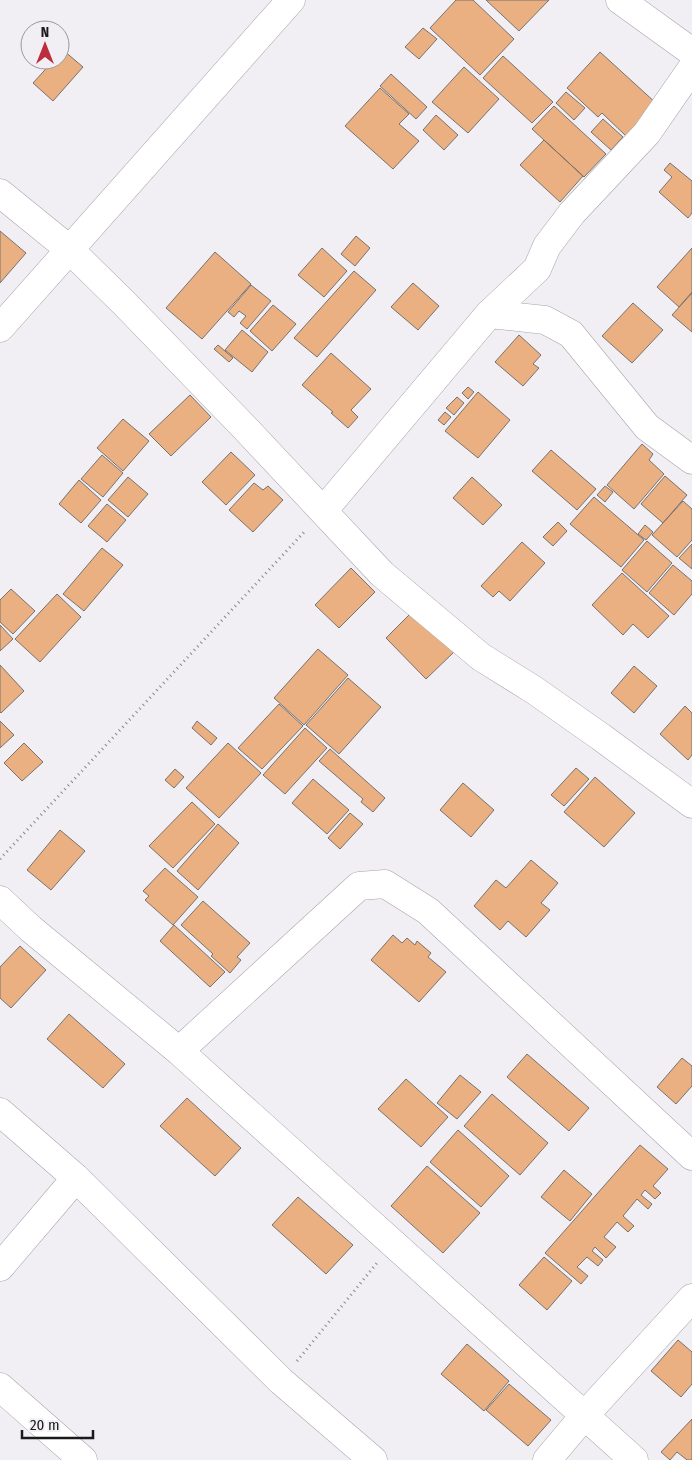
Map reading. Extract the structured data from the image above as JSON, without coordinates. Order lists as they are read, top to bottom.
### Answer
{
  "scale_bar": "20 m",
  "north": "top"
}
